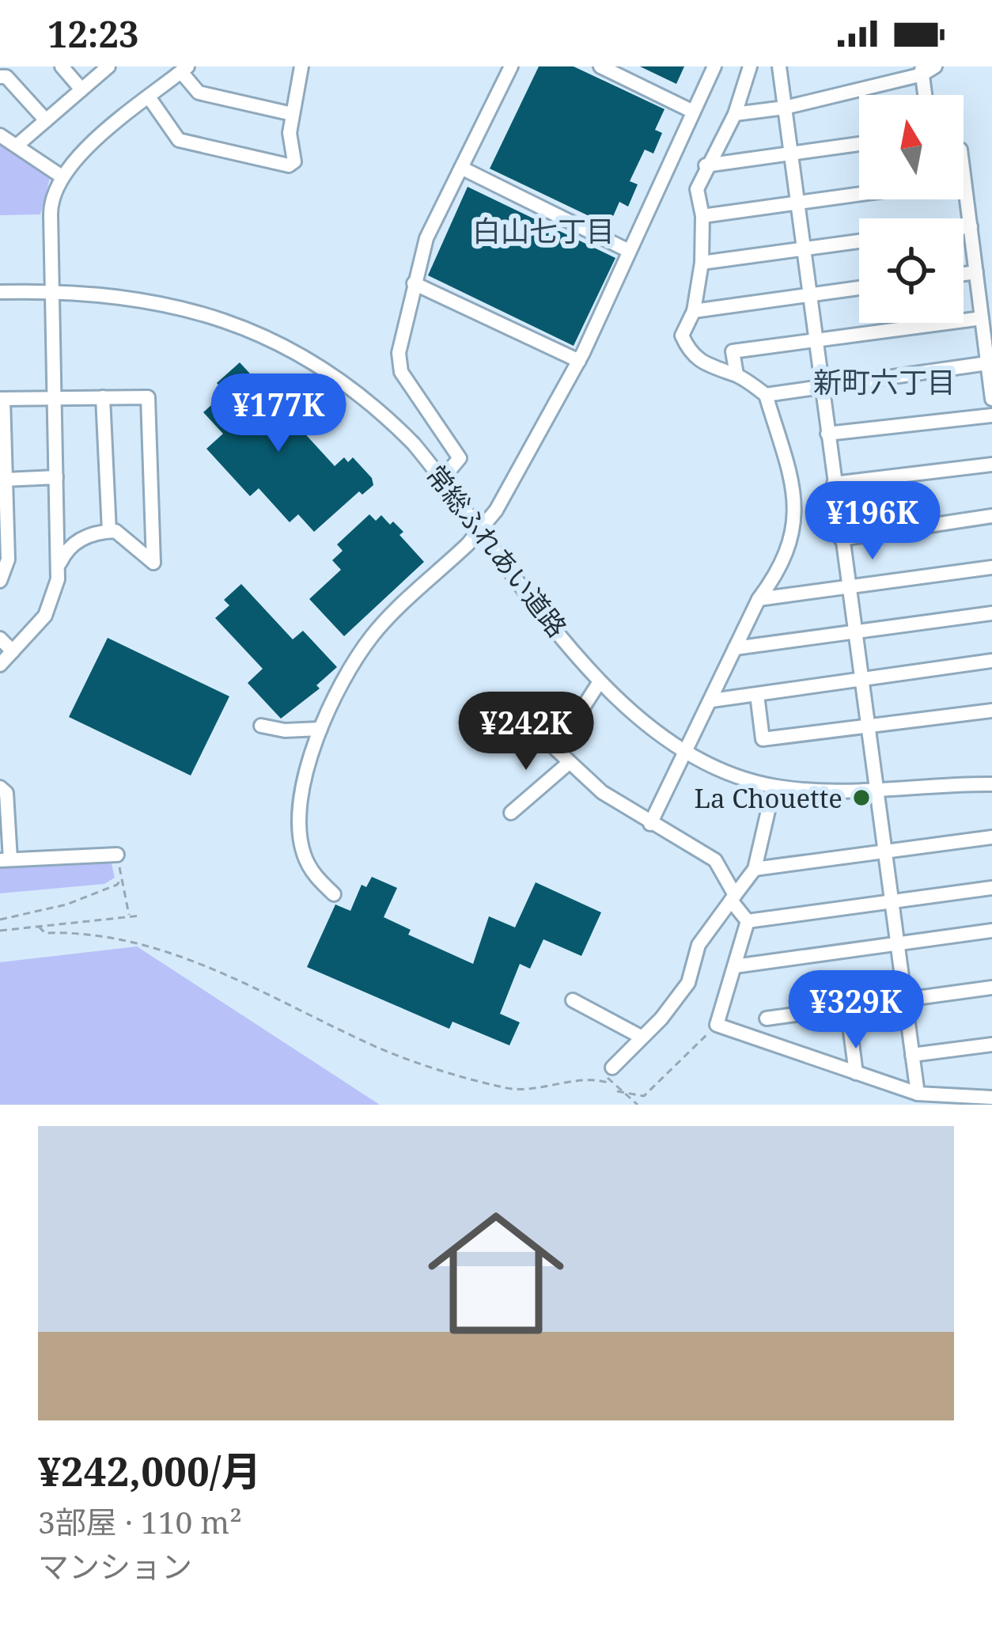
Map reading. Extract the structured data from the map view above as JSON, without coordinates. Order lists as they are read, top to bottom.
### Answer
{
  "streets": {
    "street": ["常総ふれあい道路"]
  },
  "districts": ["白山七丁目", "新町六丁目"],
  "places": ["La Chouette"],
  "north": "top",
  "page": {
    "status": "12:23",
    "price": [
      "¥177K",
      "¥196K",
      "¥242K",
      "¥329K"
    ],
    "list": [
      {
        "name": "¥242,000/月",
        "note": "3部屋 · 110 m² · マンション"
      }
    ]
  }
}
